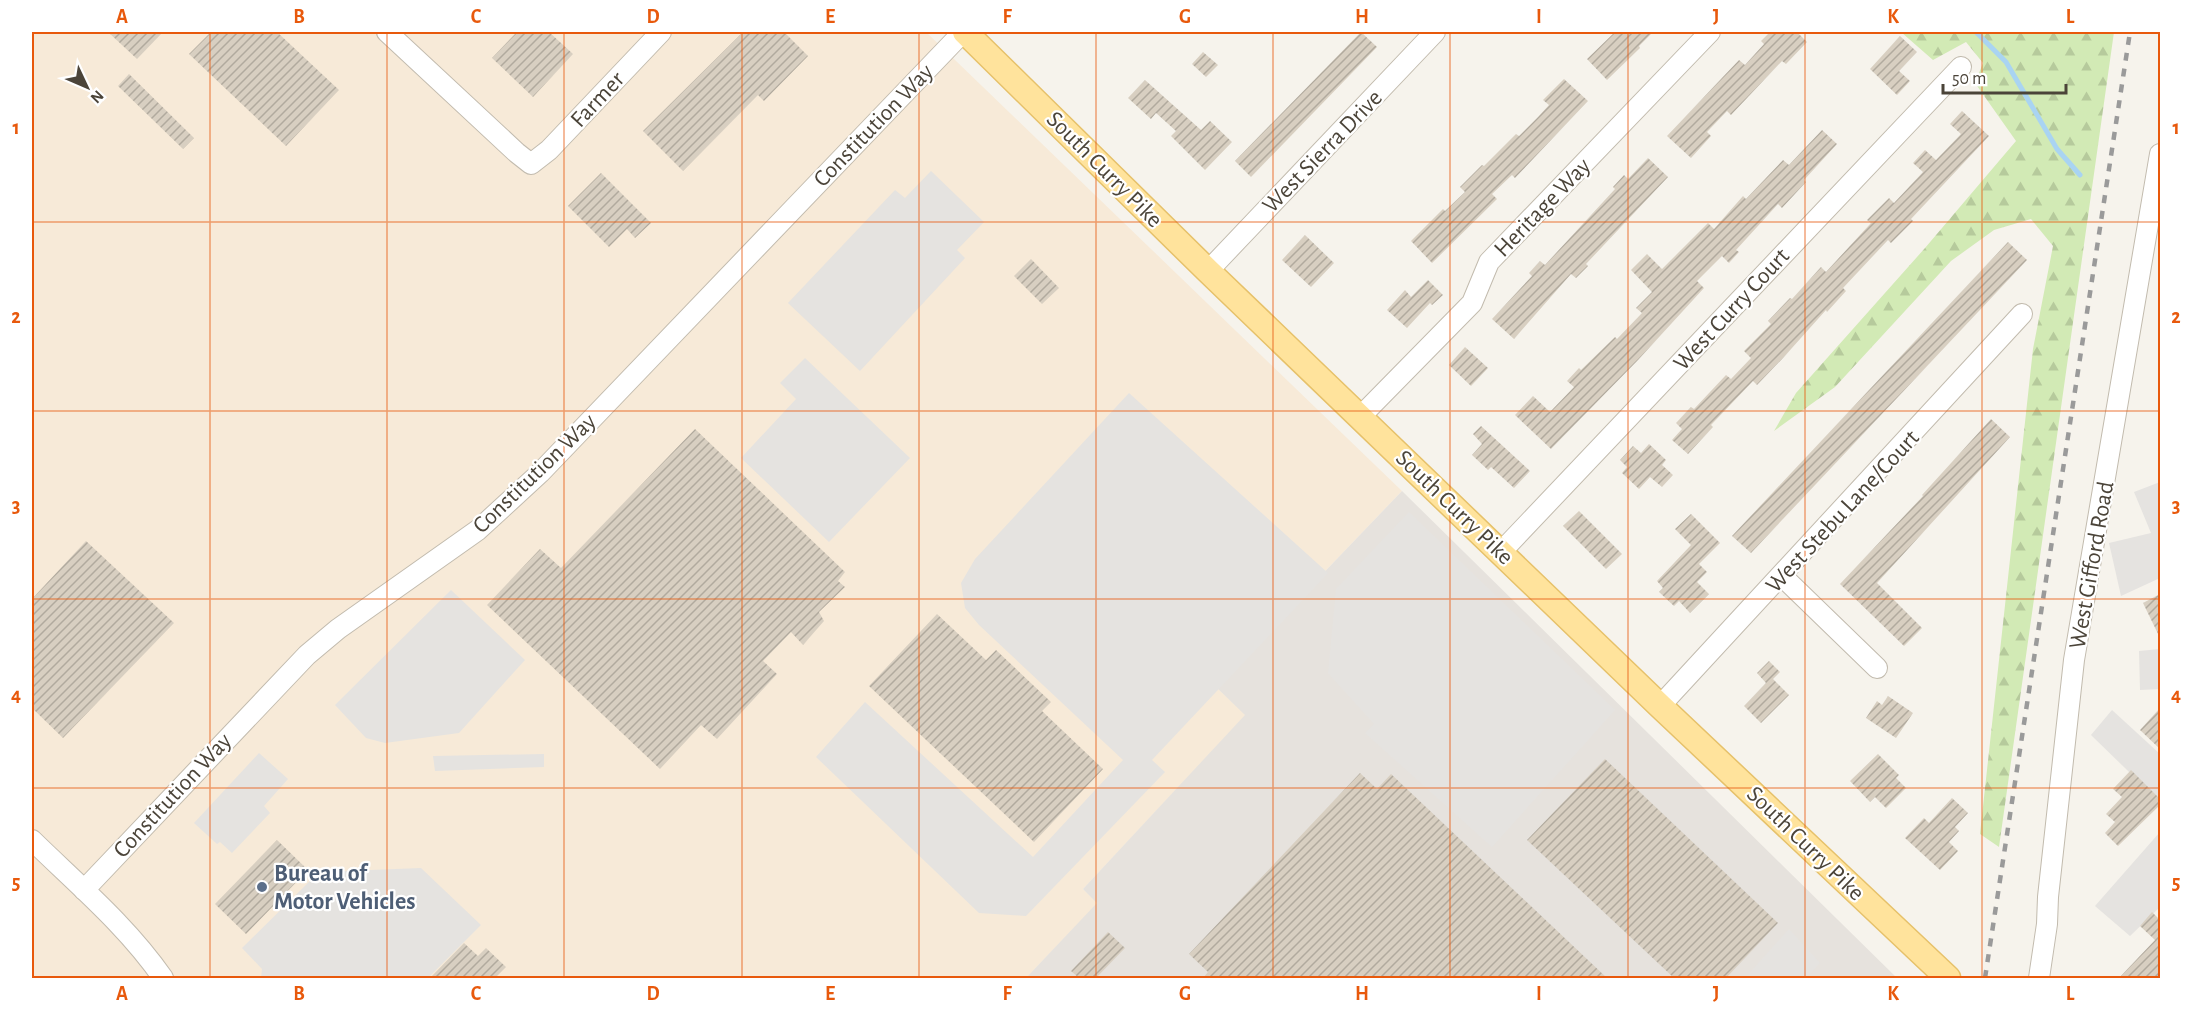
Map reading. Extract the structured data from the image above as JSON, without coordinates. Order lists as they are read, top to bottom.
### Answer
{
  "streets": {
    "main road": ["South Curry Pike"],
    "street": [
      "Farmer",
      "Constitution Way",
      "West Sierra Drive",
      "Heritage Way",
      "West Curry Court",
      "West Stebu Lane/Court",
      "West Gifford Road"
    ]
  },
  "crossings": [
    ["Constitution Way", "South Curry Pike"],
    ["West Sierra Drive", "South Curry Pike"],
    ["South Curry Pike", "Heritage Way"],
    ["South Curry Pike", "West Curry Court"],
    ["South Curry Pike", "West Stebu Lane/Court"]
  ],
  "places": ["Bureau of Motor Vehicles"],
  "scale_bar": "50 m",
  "north": "bottom right",
  "grid": {
    "columns": [
      "A",
      "B",
      "C",
      "D",
      "E",
      "F",
      "G",
      "H",
      "I",
      "J",
      "K",
      "L"
    ],
    "rows": [
      "1",
      "2",
      "3",
      "4",
      "5"
    ]
  }
}
